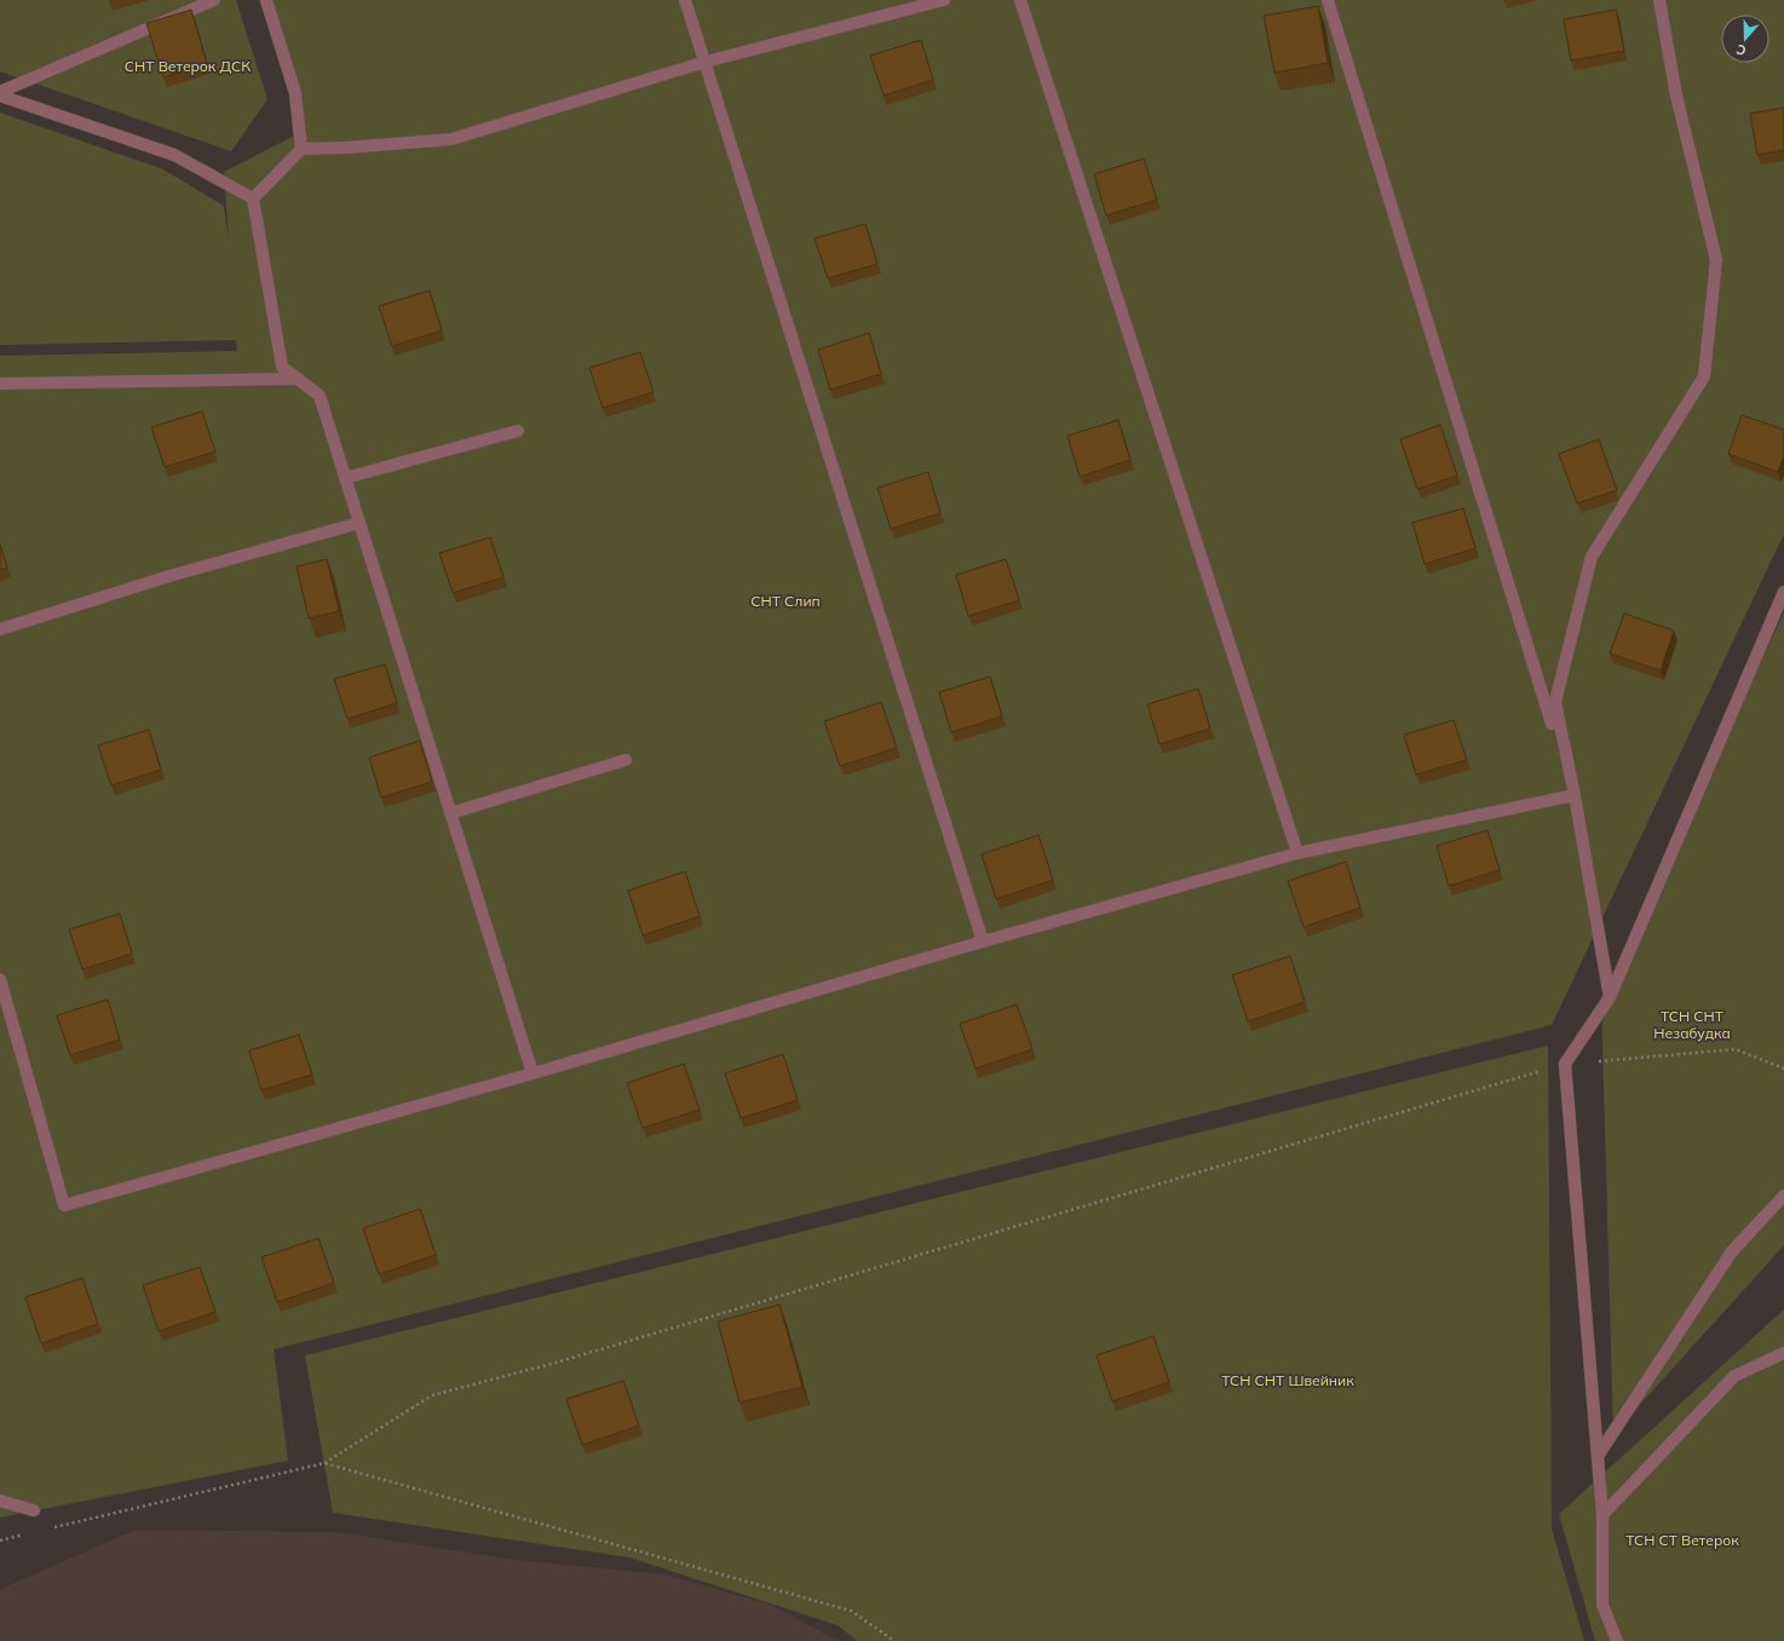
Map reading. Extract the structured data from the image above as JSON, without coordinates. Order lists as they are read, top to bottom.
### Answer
{
  "parks": [
    "СНТ Ветерок ДСК",
    "СНТ Слип",
    "ТСН СНТ Незабудка",
    "ТСН СНТ Швейник",
    "ТСН СТ Ветерок"
  ],
  "north": "bottom"
}
